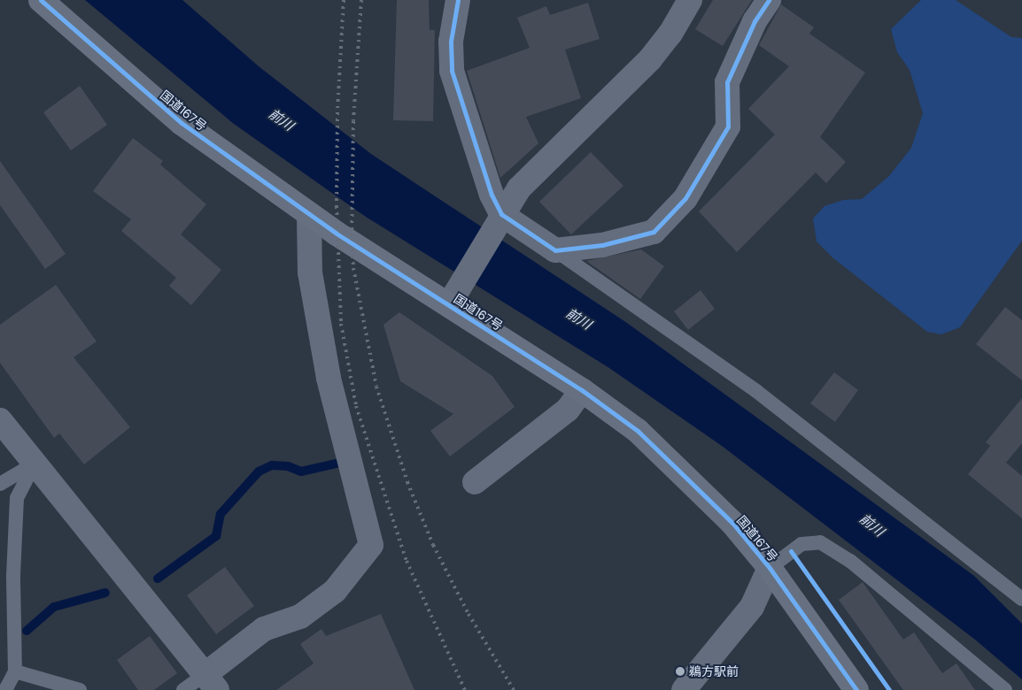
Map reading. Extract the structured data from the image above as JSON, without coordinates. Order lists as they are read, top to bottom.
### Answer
{
  "streets": {
    "highway": ["国道167号"]
  },
  "water": ["前川"],
  "places": ["鵜方駅前"]
}
